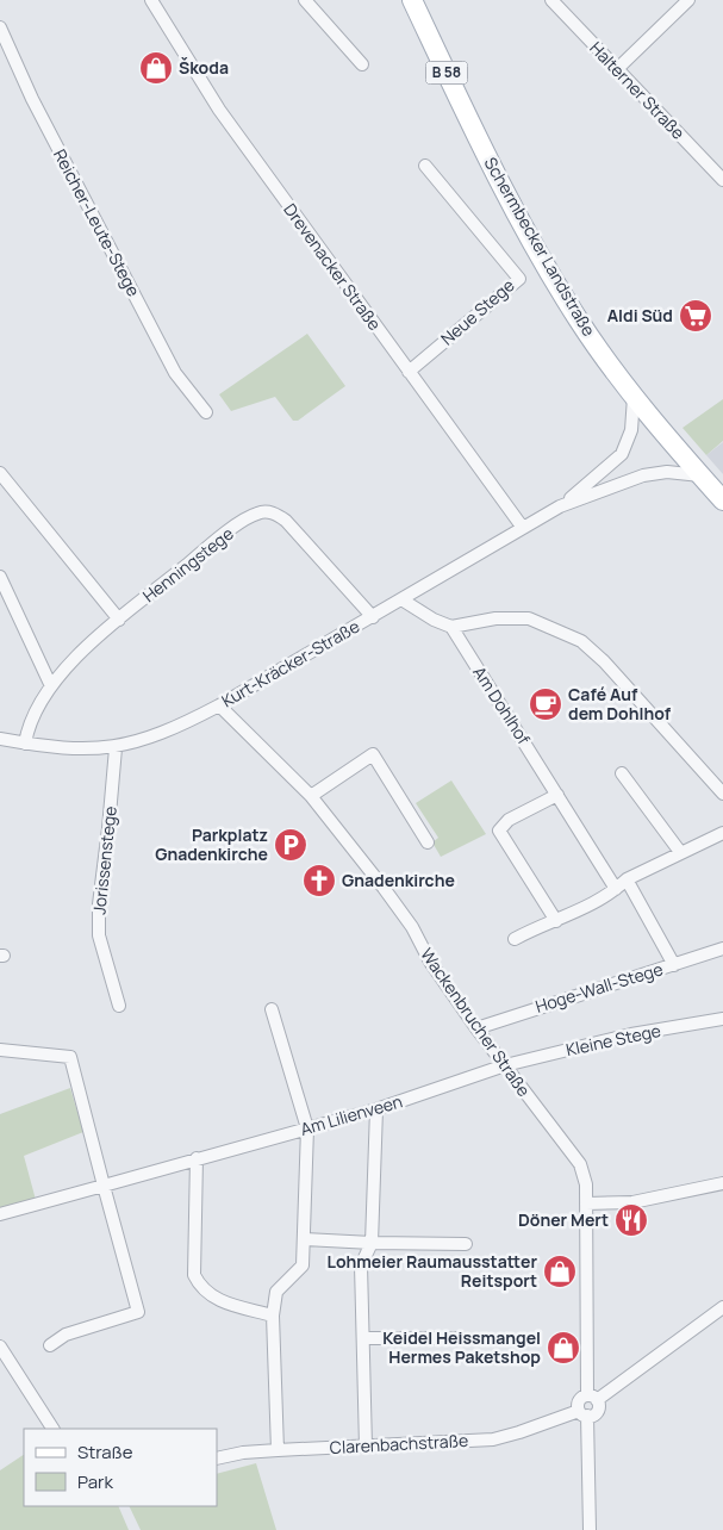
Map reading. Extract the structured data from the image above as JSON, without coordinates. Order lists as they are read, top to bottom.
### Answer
{
  "streets": {
    "main road": ["B 58", "Schermbecker Landstraße"],
    "street": [
      "Halterner Straße",
      "Reicher-Leute-Stege",
      "Drevenacker Straße",
      "Neue Stege",
      "Henningstege",
      "Kurt-Kräcker-Straße",
      "Am Dohlhof",
      "Jorissenstege",
      "Hoge-Wall-Stege",
      "Wackenbrucher Straße",
      "Kleine Stege",
      "Am Lilienveen",
      "Clarenbachstraße"
    ]
  },
  "crossings": [
    ["Schermbecker Landstraße", "Kurt-Kräcker-Straße"],
    ["Drevenacker Straße", "Neue Stege"],
    ["Drevenacker Straße", "Kurt-Kräcker-Straße"],
    ["Henningstege", "Kurt-Kräcker-Straße"],
    ["Kurt-Kräcker-Straße", "Jorissenstege"],
    ["Kurt-Kräcker-Straße", "Wackenbrucher Straße"],
    ["Hoge-Wall-Stege", "Wackenbrucher Straße"],
    ["Wackenbrucher Straße", "Kleine Stege"],
    ["Wackenbrucher Straße", "Am Lilienveen"],
    ["Kleine Stege", "Am Lilienveen"]
  ],
  "places": {
    "shop": ["Škoda", "Lohmeier Raumausstatter Reitsport", "Keidel Heissmangel Hermes Paketshop"],
    "supermarket": ["Aldi Süd"],
    "cafe": ["Café Auf dem Dohlhof"],
    "parking": ["Parkplatz Gnadenkirche"],
    "church": ["Gnadenkirche"],
    "restaurant": ["Döner Mert"]
  },
  "legend": ["Straße", "Park"]
}
